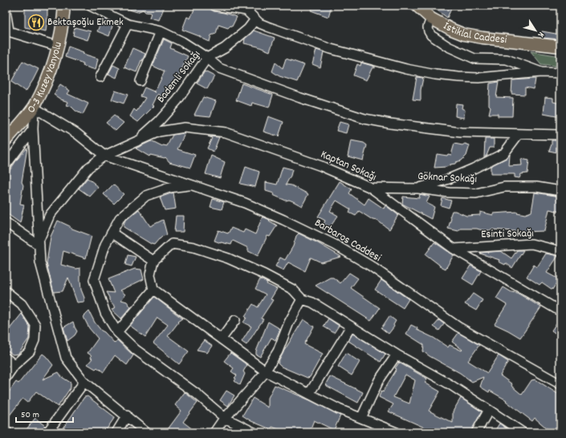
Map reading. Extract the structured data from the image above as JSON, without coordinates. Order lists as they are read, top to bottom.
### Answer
{
  "streets": {
    "main road": ["İstiklal Caddesi", "O-3 Kuzey Yanyolu"],
    "street": [
      "Bademli Sokağı",
      "Kaptan Sokağı",
      "Göknar Sokağı",
      "Esinti Sokağı",
      "Barbaros Caddesi"
    ]
  },
  "crossings": [
    ["Bademli Sokağı", "Kaptan Sokağı"],
    ["Kaptan Sokağı", "Göknar Sokağı"],
    ["Kaptan Sokağı", "Esinti Sokağı"]
  ],
  "places": {
    "restaurant": ["Bektaşoğlu Ekmek"]
  },
  "scale_bar": "50 m",
  "north": "bottom right"
}
